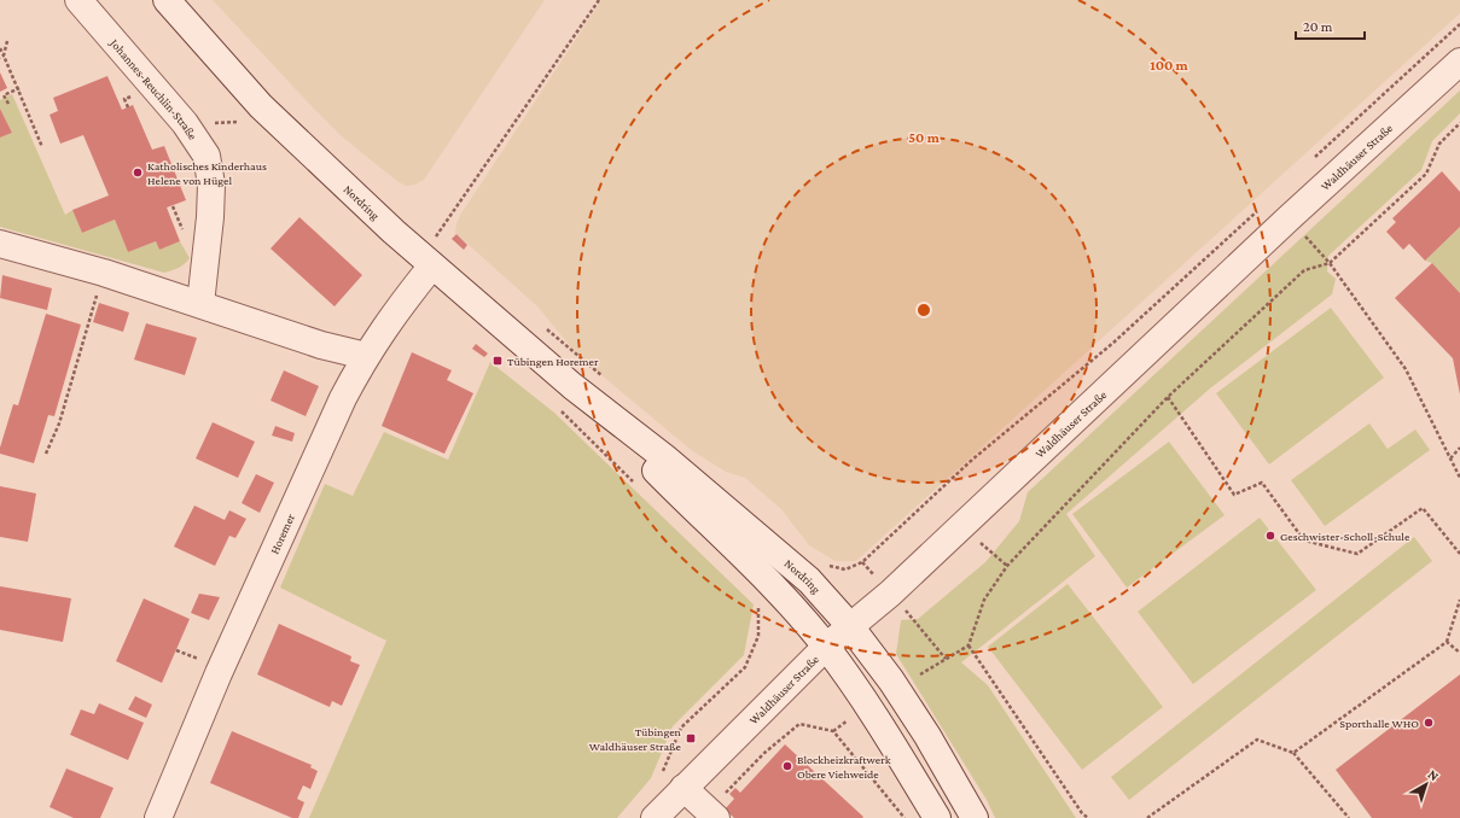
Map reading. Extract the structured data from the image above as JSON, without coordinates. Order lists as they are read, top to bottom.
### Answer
{
  "streets": {
    "street": [
      "Johannes-Reuchlin-Straße",
      "Waldhäuser Straße",
      "Nordring",
      "Horemer"
    ]
  },
  "crossings": [
    ["Waldhäuser Straße", "Nordring"],
    ["Nordring", "Horemer"]
  ],
  "places": {
    "other": [
      "Katholisches Kinderhaus Helene von Hügel",
      "Geschwister-Scholl-Schule",
      "Sporthalle WHO",
      "Blockheizkraftwerk Obere Viehweide"
    ],
    "transit": ["Tübingen Horemer", "Tübingen Waldhäuser Straße"]
  },
  "scale_bar": "20 m",
  "north": "top right",
  "rings": ["100 m", "50 m"]
}
